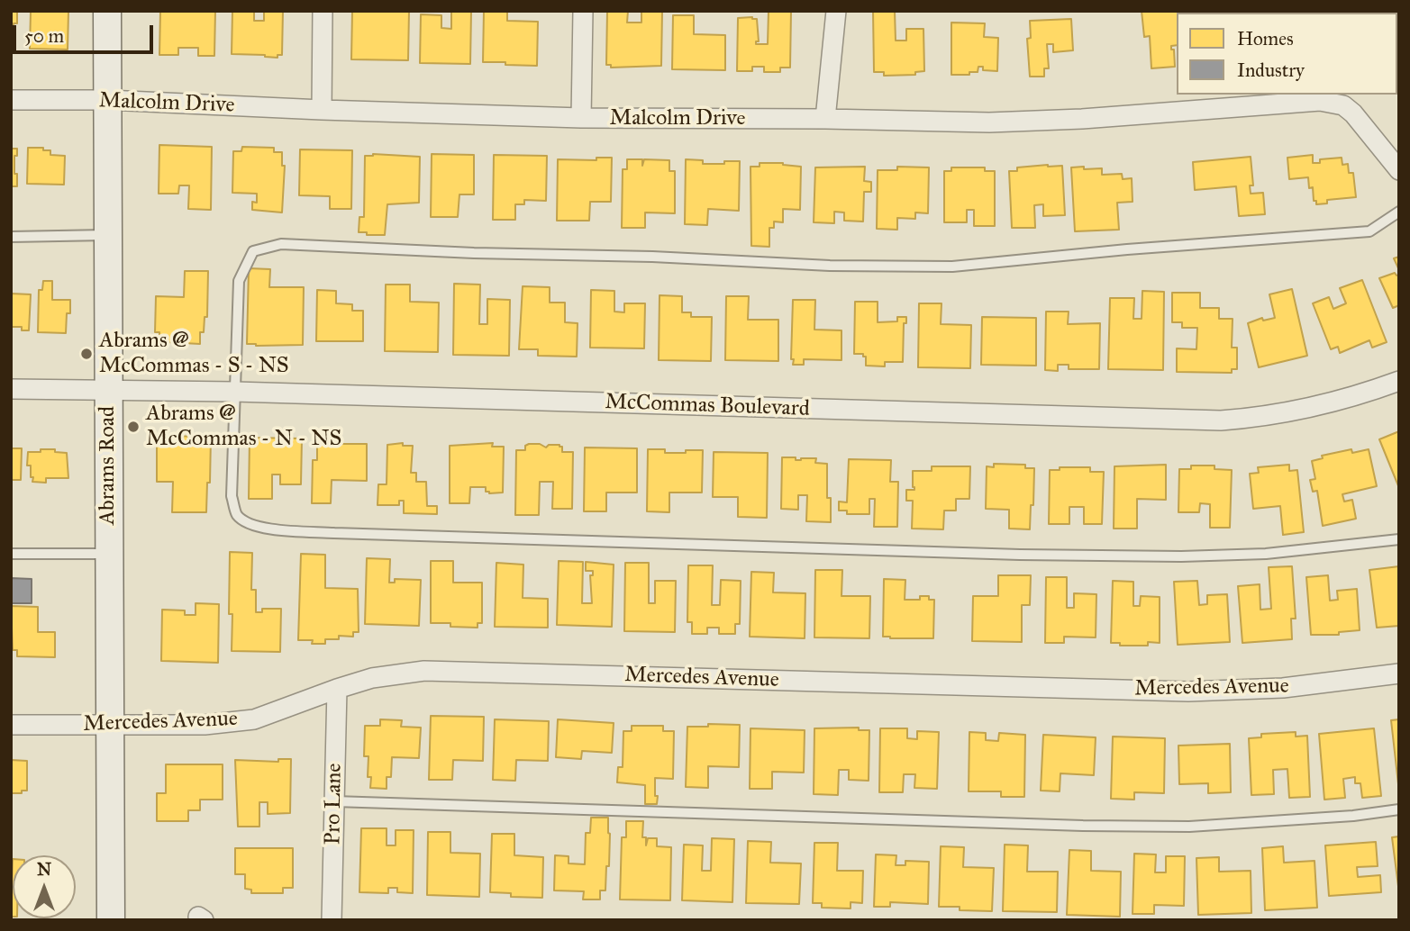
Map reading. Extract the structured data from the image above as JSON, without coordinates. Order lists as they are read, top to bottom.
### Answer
{
  "streets": {
    "main road": ["Abrams Road"],
    "street": [
      "Malcolm Drive",
      "McCommas Boulevard",
      "Mercedes Avenue",
      "Pro Lane"
    ]
  },
  "crossings": [
    ["Malcolm Drive", "Abrams Road"],
    ["McCommas Boulevard", "Abrams Road"],
    ["Abrams Road", "Mercedes Avenue"],
    ["Mercedes Avenue", "Pro Lane"]
  ],
  "places": ["Abrams @ McCommas - S - NS", "Abrams @ McCommas - N - NS"],
  "legend": ["Homes", "Industry"],
  "scale_bar": "50 m",
  "north": "top"
}
